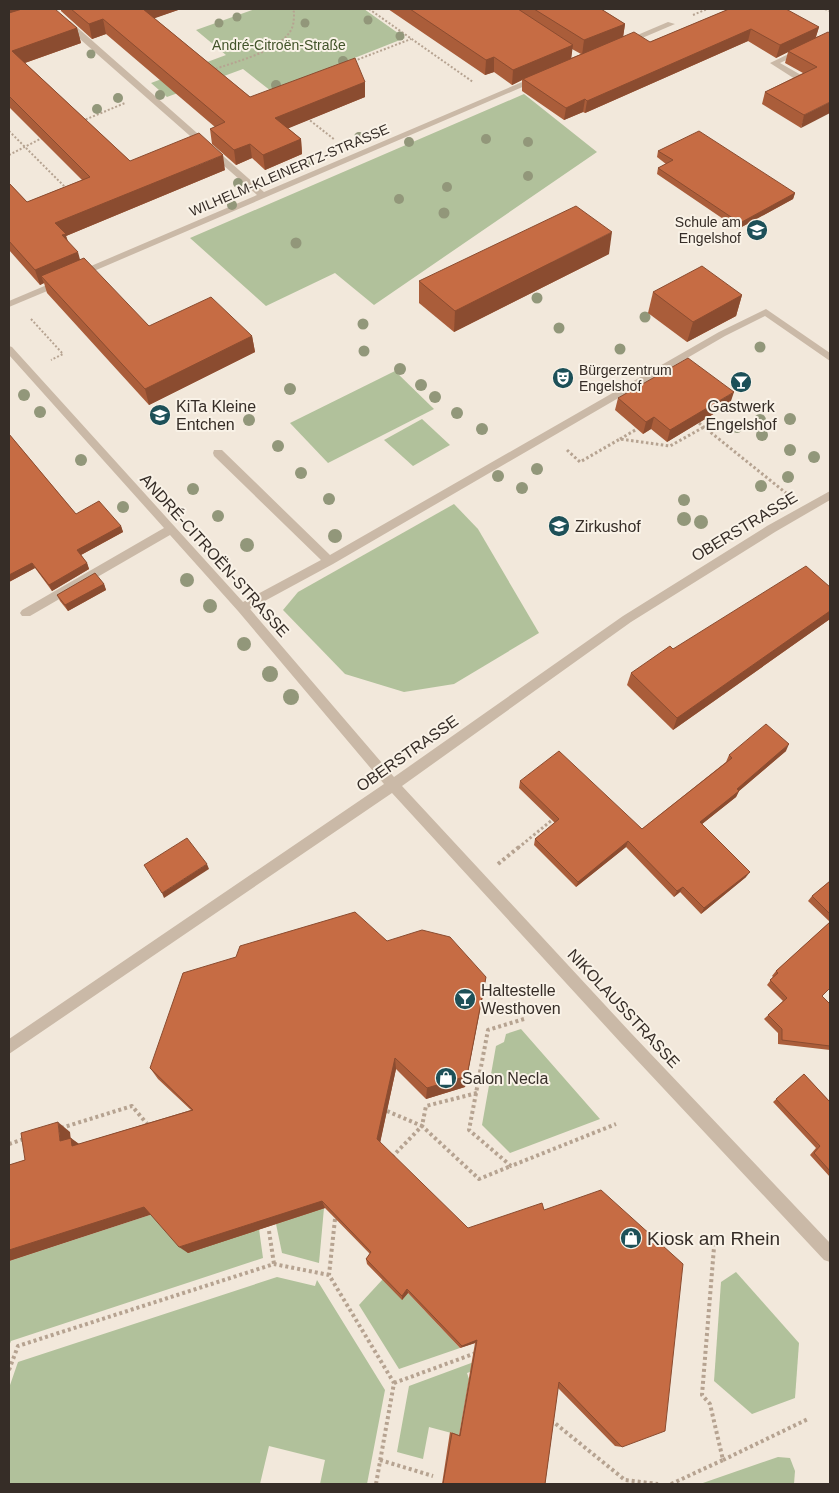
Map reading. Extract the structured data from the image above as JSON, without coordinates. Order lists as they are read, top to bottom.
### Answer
{
  "streets": {
    "street": [
      "WILHELM-KLEINERTZ-STRASSE",
      "OBERSTRASSE",
      "ANDRÉ-CITROËN-STRASSE",
      "NIKOLAUSSTRASSE"
    ]
  },
  "crossings": [
    ["OBERSTRASSE", "ANDRÉ-CITROËN-STRASSE"],
    ["OBERSTRASSE", "NIKOLAUSSTRASSE"],
    ["ANDRÉ-CITROËN-STRASSE", "NIKOLAUSSTRASSE"]
  ],
  "parks": ["André-Citroën-Straße"],
  "places": {
    "school or university": ["Schule am Engelshof", "KiTa Kleine Entchen", "Zirkushof"],
    "theatre": ["Bürgerzentrum Engelshof"],
    "bar": ["Gastwerk Engelshof", "Haltestelle Westhoven"],
    "shop": ["Salon Necla", "Kiosk am Rhein"]
  }
}
